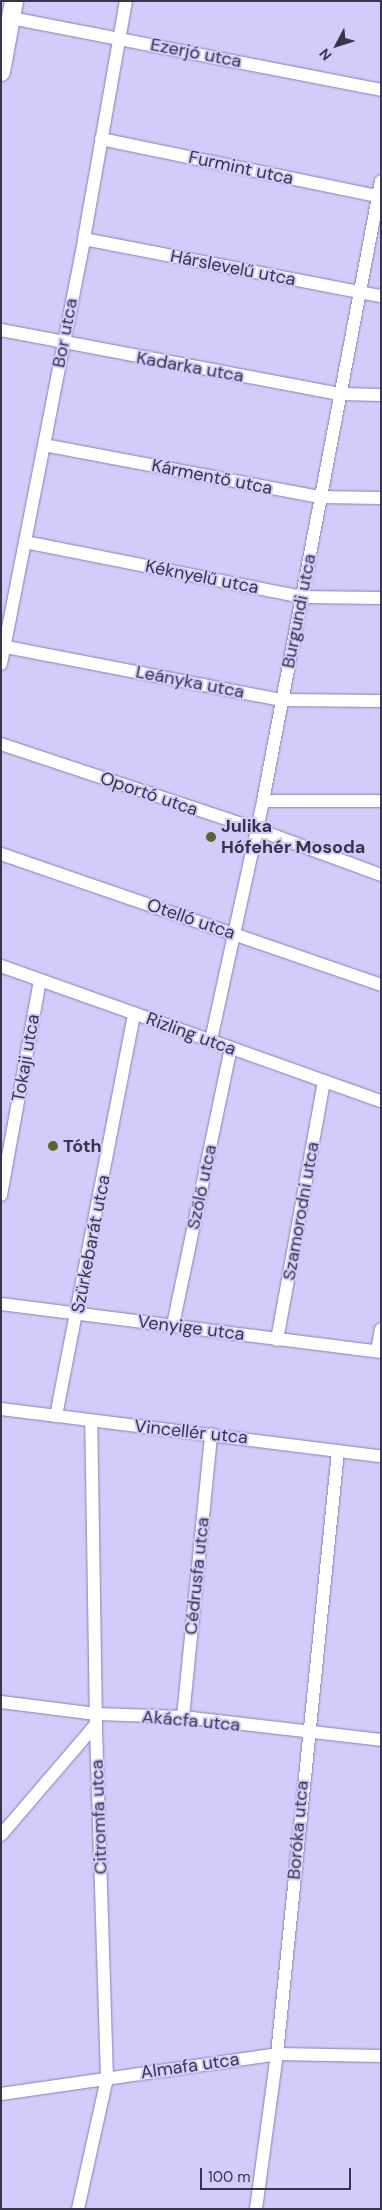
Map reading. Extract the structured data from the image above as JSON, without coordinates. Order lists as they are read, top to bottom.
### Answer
{
  "streets": {
    "street": [
      "Ezerjó utca",
      "Furmint utca",
      "Hárslevelű utca",
      "Bor utca",
      "Kadarka utca",
      "Kármentő utca",
      "Kéknyelű utca",
      "Burgundi utca",
      "Leányka utca",
      "Oportó utca",
      "Otelló utca",
      "Rizling utca",
      "Tokaji utca",
      "Szőlő utca",
      "Szamorodni utca",
      "Szürkebarát utca",
      "Venyige utca",
      "Vincellér utca",
      "Cédrusfa utca",
      "Akácfa utca",
      "Citromfa utca",
      "Boróka utca",
      "Almafa utca"
    ]
  },
  "crossings": [
    ["Ezerjó utca", "Bor utca"],
    ["Furmint utca", "Bor utca"],
    ["Furmint utca", "Burgundi utca"],
    ["Hárslevelű utca", "Bor utca"],
    ["Hárslevelű utca", "Burgundi utca"],
    ["Bor utca", "Kadarka utca"],
    ["Bor utca", "Kármentő utca"],
    ["Bor utca", "Kéknyelű utca"],
    ["Bor utca", "Leányka utca"],
    ["Kadarka utca", "Burgundi utca"],
    ["Kármentő utca", "Burgundi utca"],
    ["Kéknyelű utca", "Burgundi utca"],
    ["Burgundi utca", "Leányka utca"],
    ["Burgundi utca", "Oportó utca"],
    ["Burgundi utca", "Otelló utca"],
    ["Burgundi utca", "Rizling utca"],
    ["Rizling utca", "Tokaji utca"],
    ["Rizling utca", "Szőlő utca"],
    ["Rizling utca", "Szamorodni utca"],
    ["Rizling utca", "Szürkebarát utca"],
    ["Szőlő utca", "Venyige utca"],
    ["Szamorodni utca", "Venyige utca"],
    ["Szürkebarát utca", "Venyige utca"],
    ["Szürkebarát utca", "Vincellér utca"],
    ["Vincellér utca", "Cédrusfa utca"],
    ["Vincellér utca", "Citromfa utca"],
    ["Vincellér utca", "Boróka utca"],
    ["Cédrusfa utca", "Akácfa utca"],
    ["Akácfa utca", "Citromfa utca"],
    ["Akácfa utca", "Boróka utca"],
    ["Citromfa utca", "Almafa utca"],
    ["Boróka utca", "Almafa utca"]
  ],
  "places": ["Julika Hófehér Mosoda", "Tóth"],
  "scale_bar": "100 m",
  "north": "bottom left"
}
